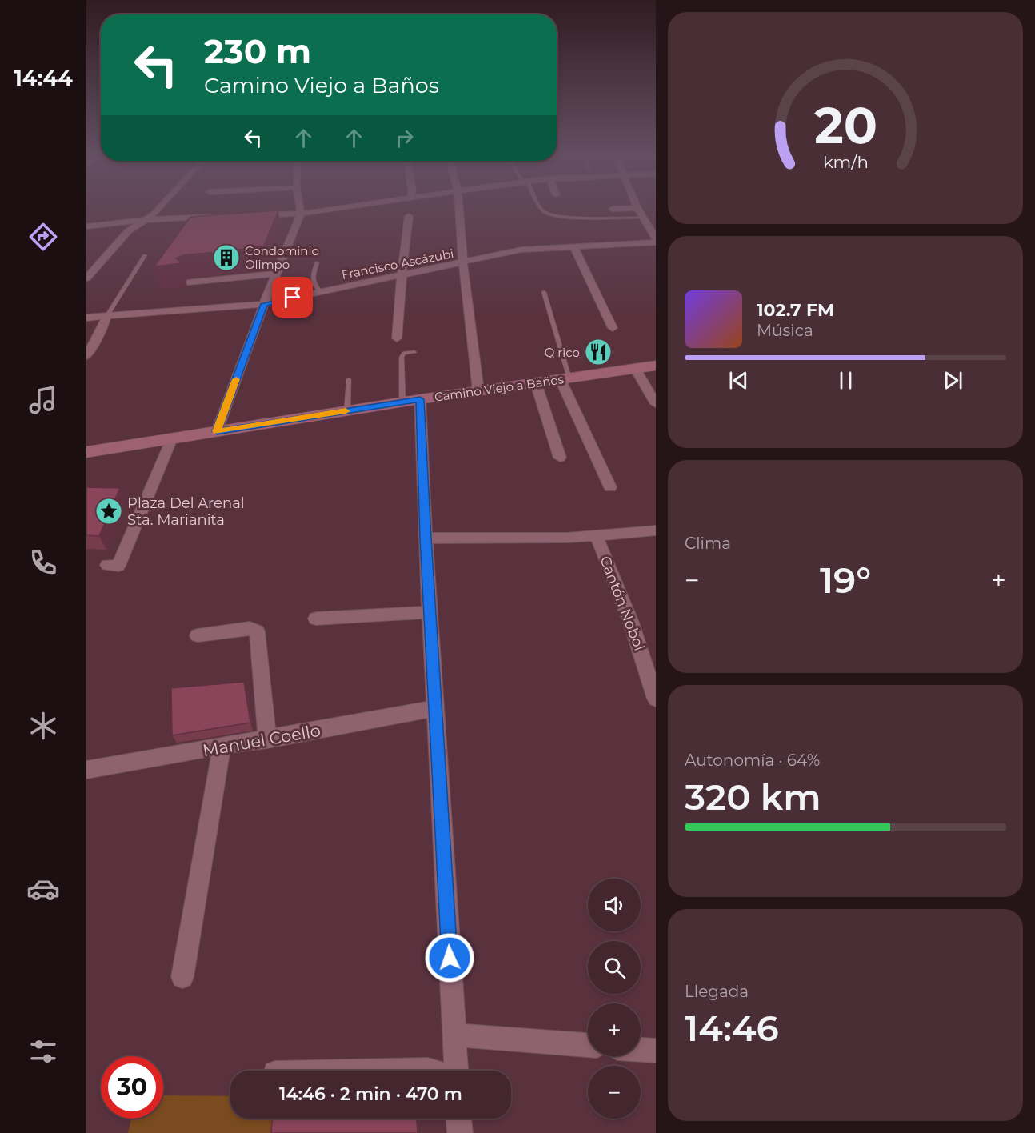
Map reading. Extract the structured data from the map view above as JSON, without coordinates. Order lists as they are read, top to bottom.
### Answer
{
  "streets": {
    "street": [
      "Francisco Ascázubi",
      "Camino Viejo a Baños",
      "Cantón Nobol",
      "Manuel Coello"
    ]
  },
  "places": {
    "building": ["Condominio Olimpo"],
    "restaurant": ["Q rico"],
    "place": ["Plaza Del Arenal Sta. Marianita"]
  },
  "page": {
    "tabs": "14:44",
    "turn": ["230 m", "Camino Viejo a Baños"],
    "song": ["102.7 FM", "Música"],
    "tile": [
      "Clima",
      ["Autonomía · 64%", "320 km"],
      ["Llegada", "14:46"]
    ],
    "heat": ["−", "19°", "+"],
    "map_buttons": ["+", "−"],
    "limit": "30",
    "trip": "14:46 · 2 min · 470 m",
    "gauge": ["20", "km/h"]
  }
}
